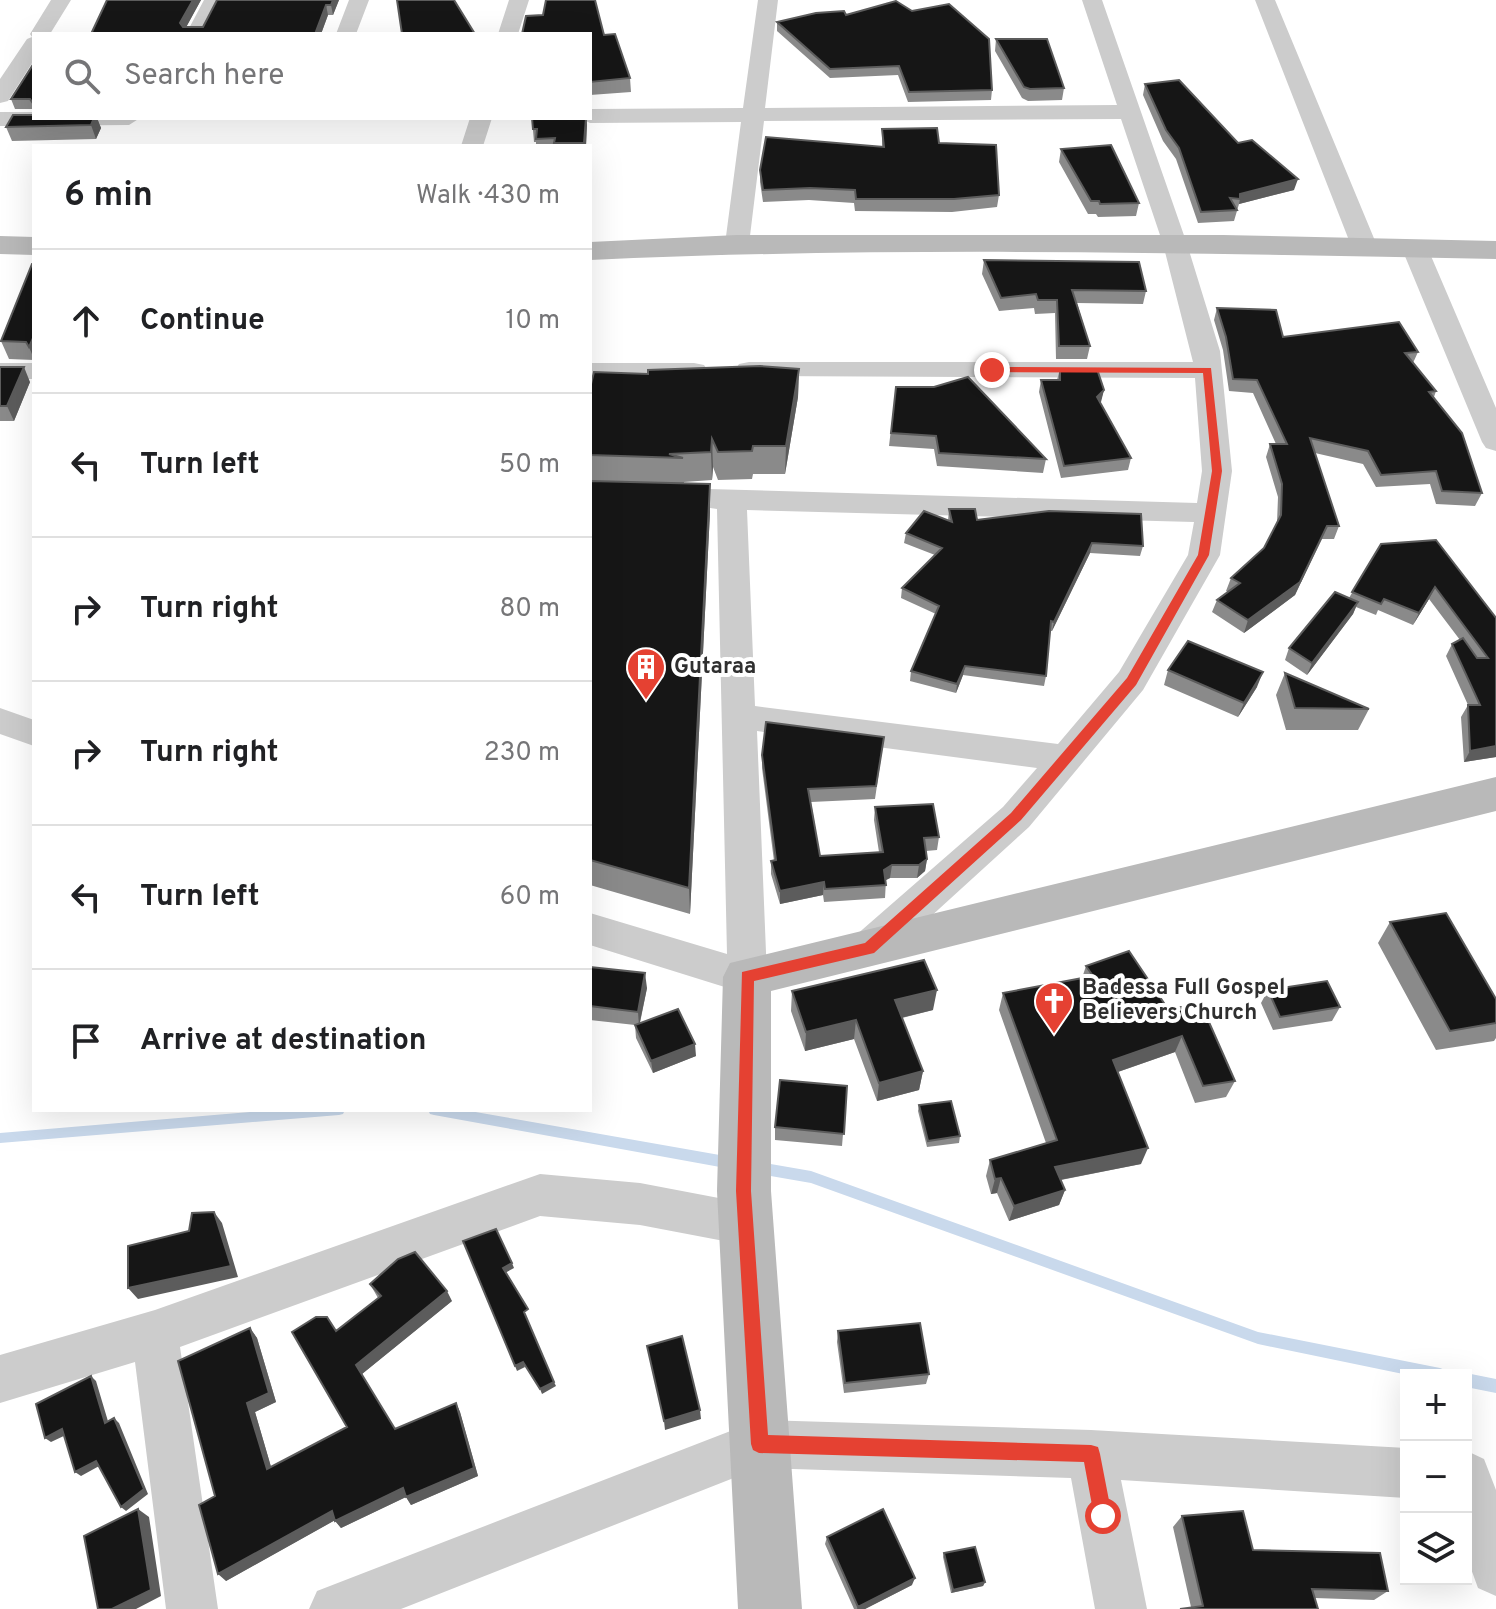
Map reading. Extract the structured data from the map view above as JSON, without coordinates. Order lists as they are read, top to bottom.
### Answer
{
  "places": {
    "building": ["Gutaraa"],
    "church": ["Badessa Full Gospel Believers Church"]
  },
  "page": {
    "search": "Search here",
    "heading": ["6 min", "Walk · 430 m"],
    "list": [
      ["Continue", "10 m"],
      ["Turn left", "50 m"],
      ["Turn right", "80 m"],
      ["Turn right", "230 m"],
      ["Turn left", "60 m"],
      "Arrive at destination"
    ],
    "map_buttons": ["+", "−"]
  }
}
